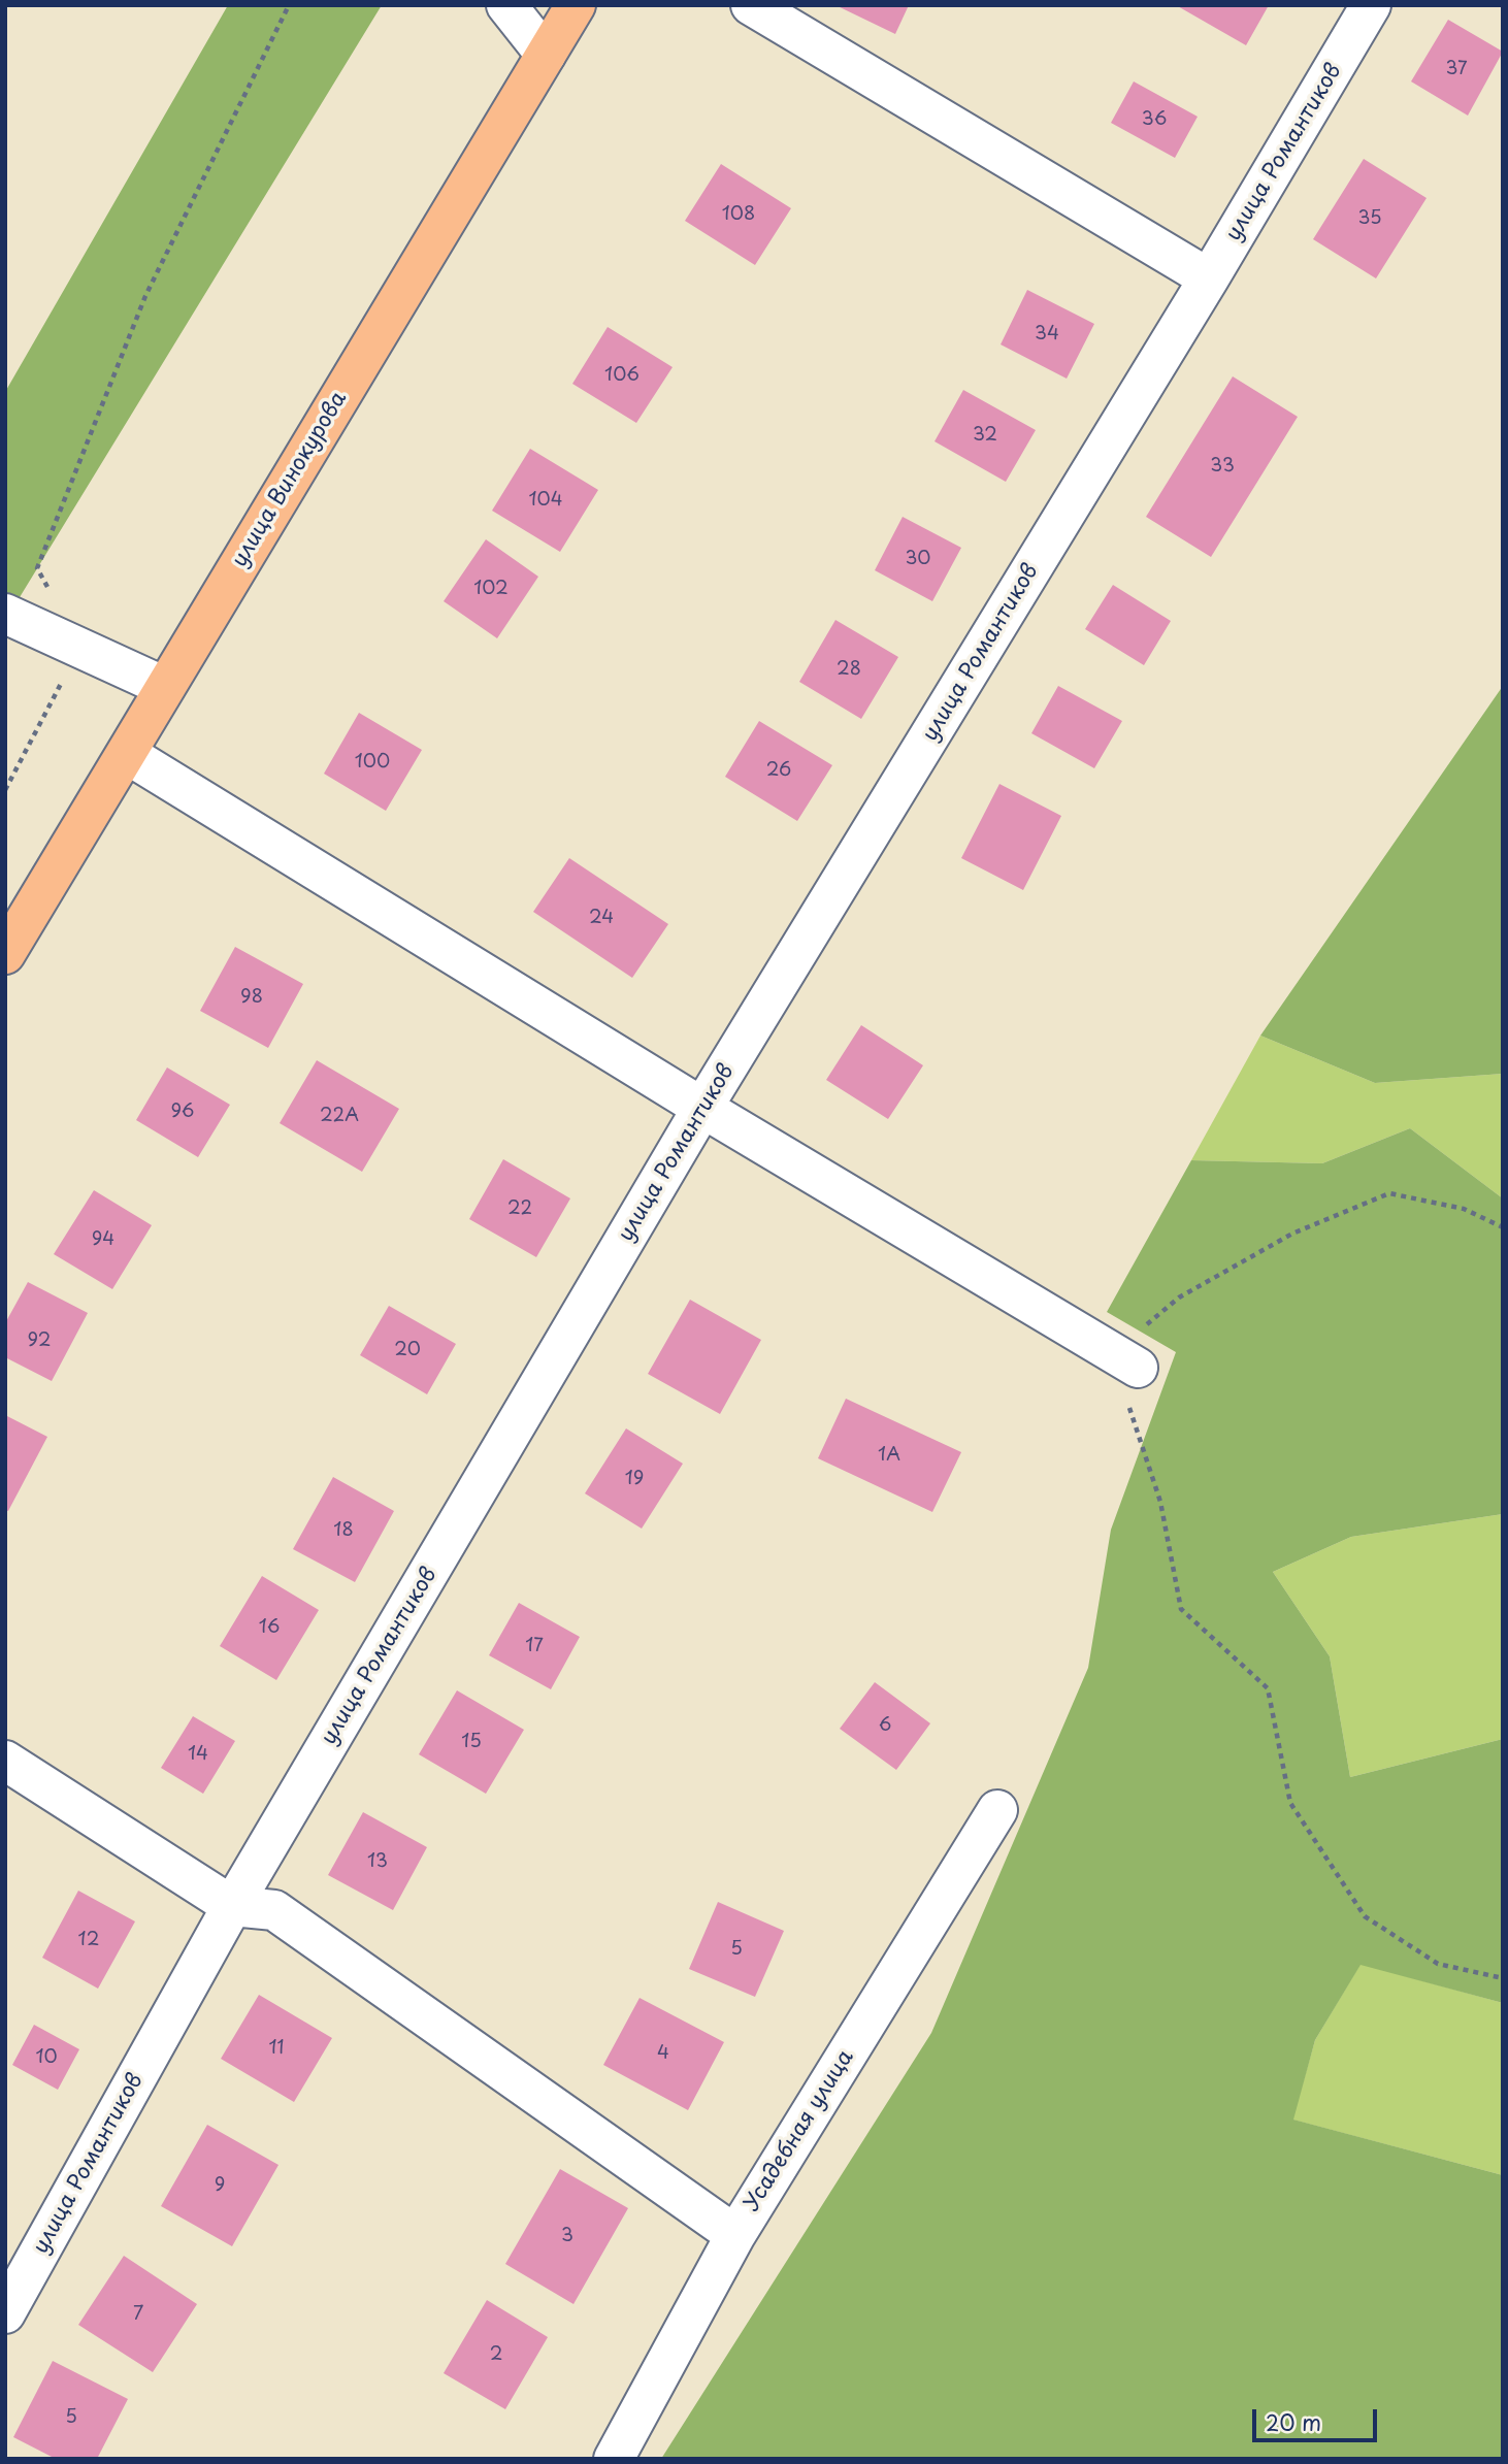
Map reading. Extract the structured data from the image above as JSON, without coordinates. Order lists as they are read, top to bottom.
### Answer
{
  "streets": {
    "main road": ["улица Винокурова"],
    "street": ["улица Романтиков", "Усадебная улица"]
  },
  "house_numbers": [
    "37",
    "36",
    "108",
    "35",
    "34",
    "106",
    "32",
    "33",
    "104",
    "30",
    "102",
    "28",
    "100",
    "26",
    "24",
    "98",
    "96",
    "22А",
    "22",
    "94",
    "92",
    "20",
    "1А",
    "19",
    "18",
    "16",
    "17",
    "6",
    "15",
    "14",
    "13",
    "12",
    "5",
    "11",
    "4",
    "10",
    "9",
    "3",
    "7",
    "2",
    "5"
  ],
  "scale_bar": "20 m"
}
